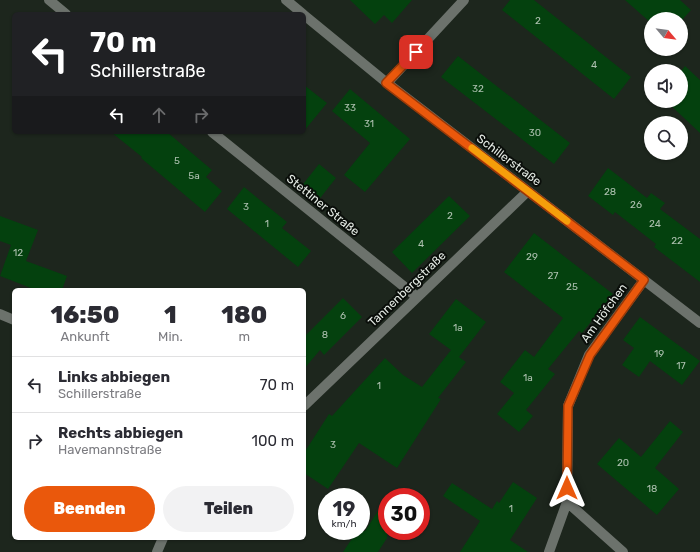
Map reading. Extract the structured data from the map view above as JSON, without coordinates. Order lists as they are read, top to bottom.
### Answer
{
  "streets": {
    "street": [
      "Schillerstraße",
      "Stettiner Straße",
      "Tannenbergstraße",
      "Am Höfchen"
    ]
  },
  "crossings": [
    ["Schillerstraße", "Tannenbergstraße"],
    ["Schillerstraße", "Am Höfchen"],
    ["Stettiner Straße", "Tannenbergstraße"]
  ],
  "house_numbers": [
    "2",
    "4",
    "32",
    "33",
    "31",
    "30",
    "5",
    "5a",
    "28",
    "26",
    "3",
    "2",
    "1",
    "24",
    "22",
    "4",
    "12",
    "29",
    "27",
    "25",
    "6",
    "1a",
    "8",
    "19",
    "17",
    "1a",
    "1",
    "3",
    "20",
    "18",
    "1"
  ],
  "north": "bottom right",
  "page": {
    "turn": ["70 m", "Schillerstraße"],
    "eta": [
      "16:50",
      "Ankunft",
      "1",
      "Min.",
      "180",
      "m"
    ],
    "list": [
      {
        "name": "Links abbiegen",
        "note": "Schillerstraße",
        "value": "70 m"
      },
      {
        "name": "Rechts abbiegen",
        "note": "Havemannstraße",
        "value": "100 m"
      }
    ],
    "buttons": ["Beenden", "Teilen"],
    "speed": "19 km/h",
    "limit": "30"
  }
}
